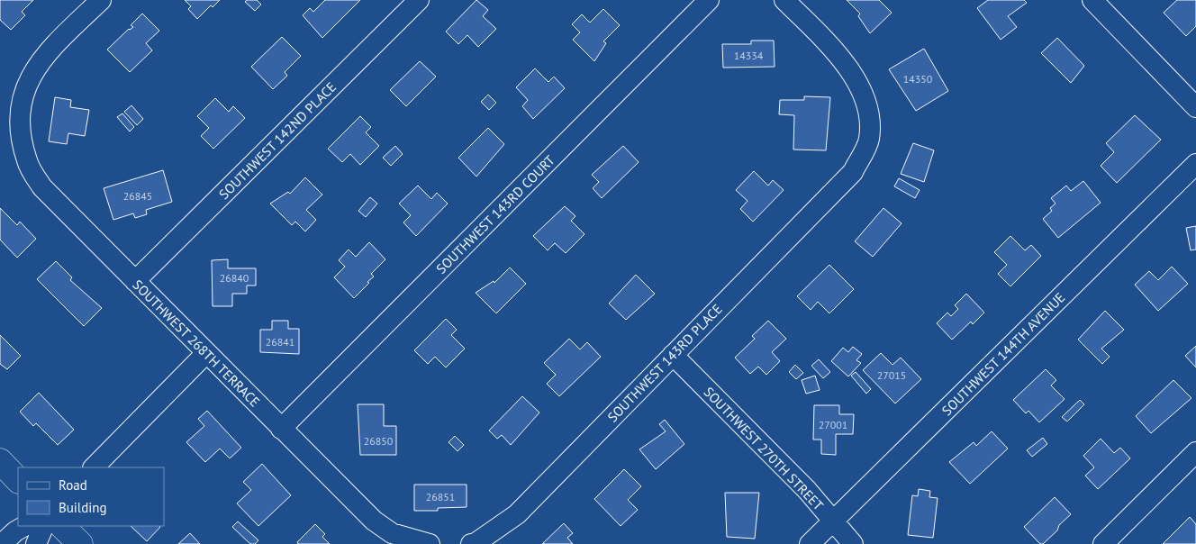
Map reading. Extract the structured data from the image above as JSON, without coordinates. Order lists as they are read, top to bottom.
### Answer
{
  "streets": {
    "street": [
      "SOUTHWEST 142ND PLACE",
      "SOUTHWEST 143RD COURT",
      "SOUTHWEST 268TH TERRACE",
      "SOUTHWEST 144TH AVENUE",
      "SOUTHWEST 143RD PLACE",
      "SOUTHWEST 270TH STREET"
    ]
  },
  "crossings": [
    ["SOUTHWEST 142ND PLACE", "SOUTHWEST 268TH TERRACE"],
    ["SOUTHWEST 143RD COURT", "SOUTHWEST 268TH TERRACE"],
    ["SOUTHWEST 144TH AVENUE", "SOUTHWEST 270TH STREET"],
    ["SOUTHWEST 143RD PLACE", "SOUTHWEST 270TH STREET"]
  ],
  "house_numbers": [
    "14334",
    "14350",
    "26845",
    "26840",
    "26841",
    "27015",
    "27001",
    "26850",
    "26851"
  ],
  "legend": ["Road", "Building"]
}
